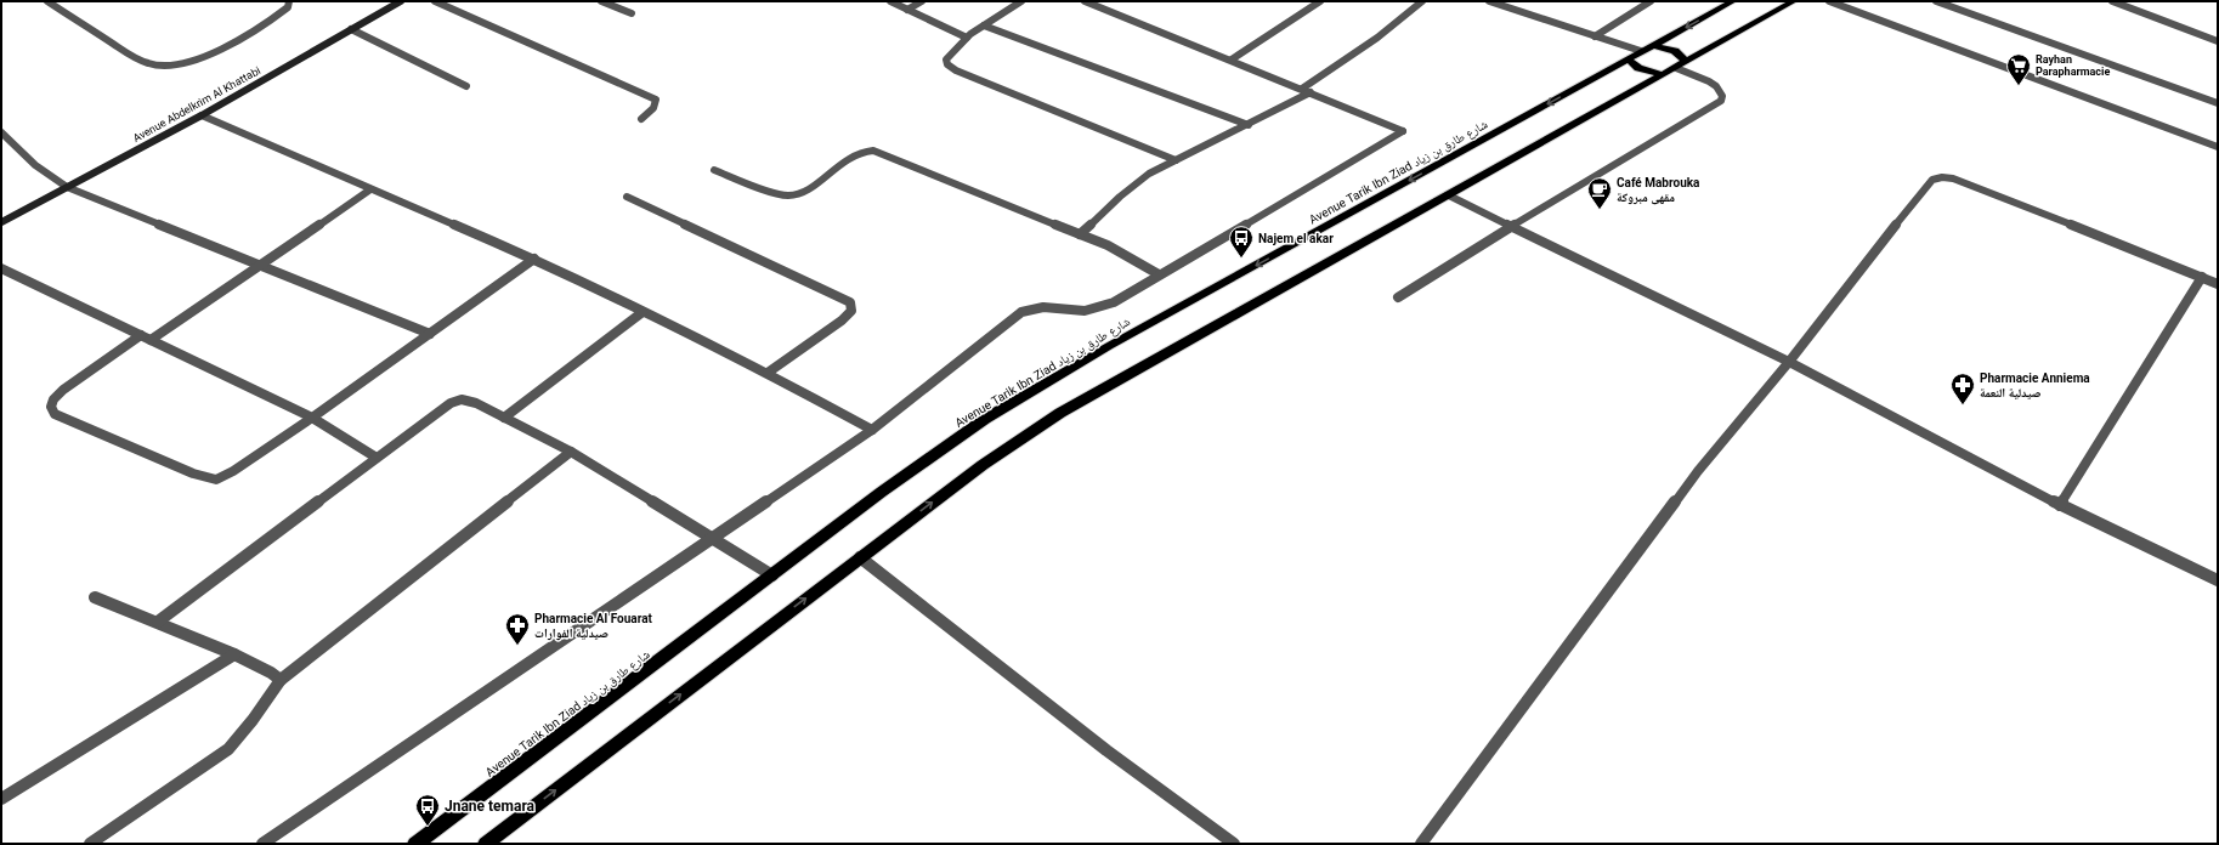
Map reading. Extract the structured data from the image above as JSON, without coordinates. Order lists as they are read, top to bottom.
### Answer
{
  "streets": {
    "main road": ["Avenue Abdelkrim Al Khattabi", "Avenue Tarik Ibn Ziad شارع طارق بن زياد"]
  },
  "places": {
    "supermarket": ["Rayhan Parapharmacie"],
    "cafe": ["Café Mabrouka مقهى مبروكة"],
    "bus stop": ["Najem el akar", "Jnane temara"],
    "pharmacy": ["Pharmacie Anniema صيدلية النعمة", "Pharmacie Al Fouarat صيدلية الفوارات"]
  }
}
